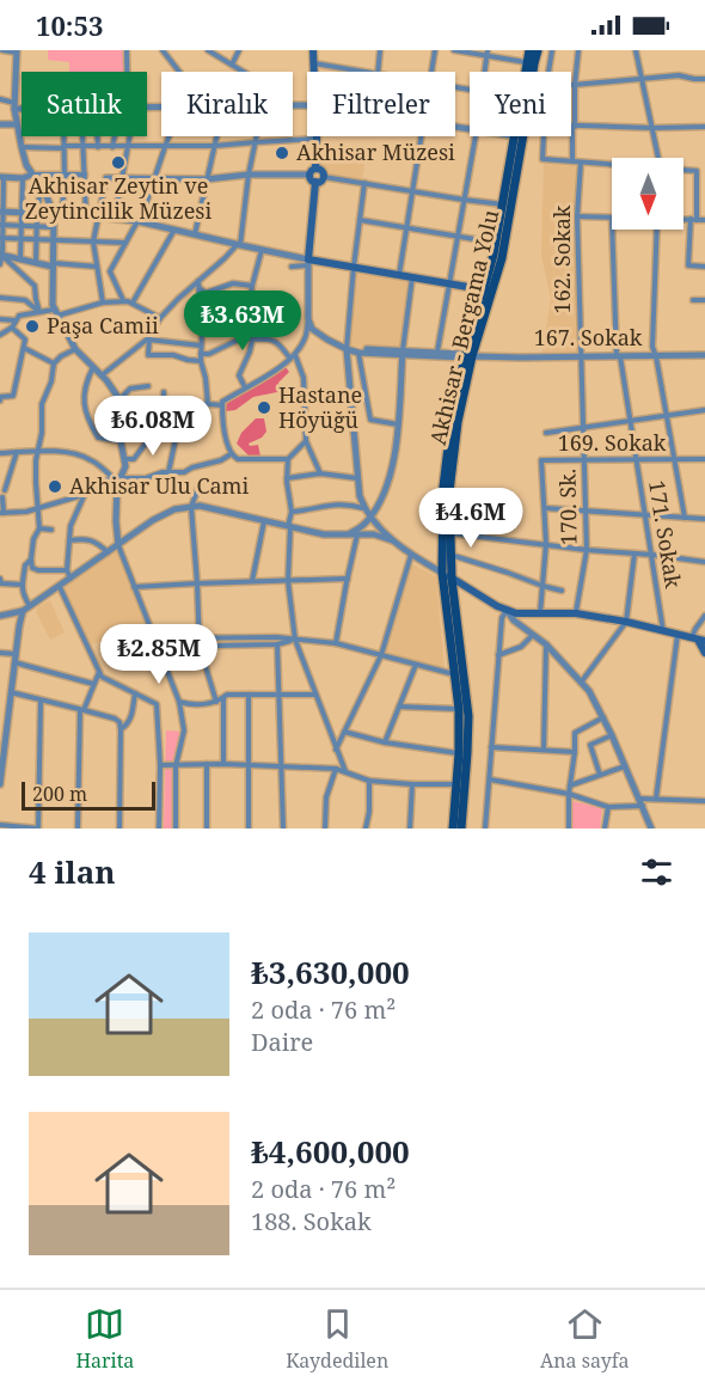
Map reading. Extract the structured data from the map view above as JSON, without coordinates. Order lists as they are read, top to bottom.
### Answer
{
  "streets": {
    "main road": ["Akhisar - Bergama Yolu"],
    "street": [
      "162. Sokak",
      "167. Sokak",
      "169. Sokak",
      "170. Sk.",
      "171. Sokak"
    ]
  },
  "crossings": [
    ["162. Sokak", "167. Sokak"],
    ["162. Sokak", "170. Sk."],
    ["Akhisar - Bergama Yolu", "167. Sokak"],
    ["167. Sokak", "170. Sk."],
    ["167. Sokak", "171. Sokak"],
    ["169. Sokak", "170. Sk."],
    ["169. Sokak", "171. Sokak"]
  ],
  "places": [
    "Akhisar Müzesi",
    "Akhisar Zeytin ve Zeytincilik Müzesi",
    "Paşa Camii",
    "Hastane Höyüğü",
    "Akhisar Ulu Cami"
  ],
  "scale_bar": "200 m",
  "north": "bottom",
  "page": {
    "status": "10:53",
    "chip": [
      "Satılık",
      "Kiralık",
      "Filtreler",
      "Yeni"
    ],
    "price": [
      "₺3.63M",
      "₺6.08M",
      "₺4.6M",
      "₺2.85M"
    ],
    "scale": "200 m",
    "heading": "4 ilan",
    "list": [
      {
        "name": "₺3,630,000",
        "note": "2 oda · 76 m² · Daire"
      },
      {
        "name": "₺4,600,000",
        "note": "2 oda · 76 m² · 188. Sokak"
      }
    ],
    "tabs": ["Harita", "Kaydedilen", "Ana sayfa"]
  }
}
